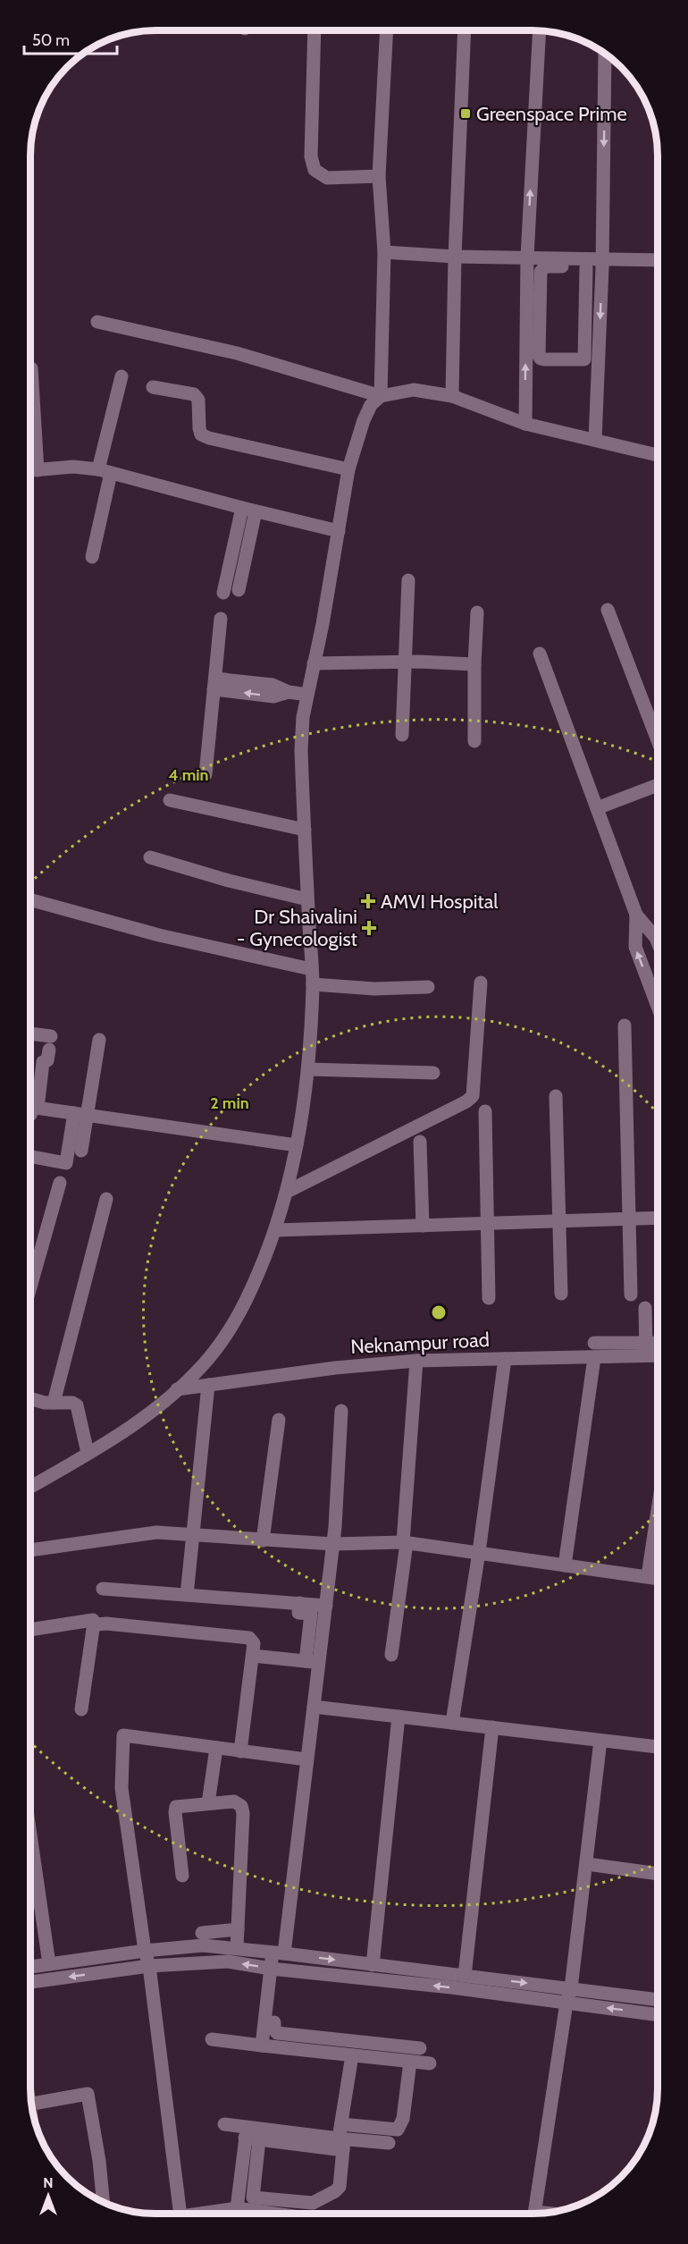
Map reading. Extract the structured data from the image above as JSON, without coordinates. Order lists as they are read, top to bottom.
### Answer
{
  "streets": {
    "street": ["Neknampur road"]
  },
  "places": {
    "transit": ["Greenspace Prime"],
    "health": ["AMVI Hospital", "Dr Shaivalini - Gynecologist"]
  },
  "scale_bar": "50 m",
  "north": "top",
  "rings": ["4 min", "2 min"]
}
